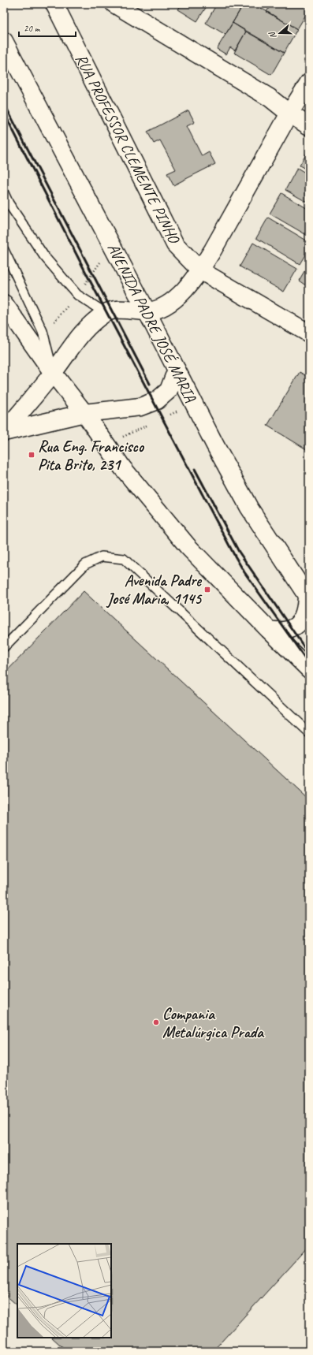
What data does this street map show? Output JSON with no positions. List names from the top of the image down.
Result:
{
  "streets": {
    "street": ["RUA PROFESSOR CLEMENTE PINHO", "AVENIDA PADRE JOSÉ MARIA"]
  },
  "places": {
    "transit": ["Rua Eng. Francisco Pita Brito, 231", "Avenida Padre José Maria, 1145"],
    "other": ["Compania Metalúrgica Prada"]
  },
  "scale_bar": "20 m",
  "north": "left"
}
